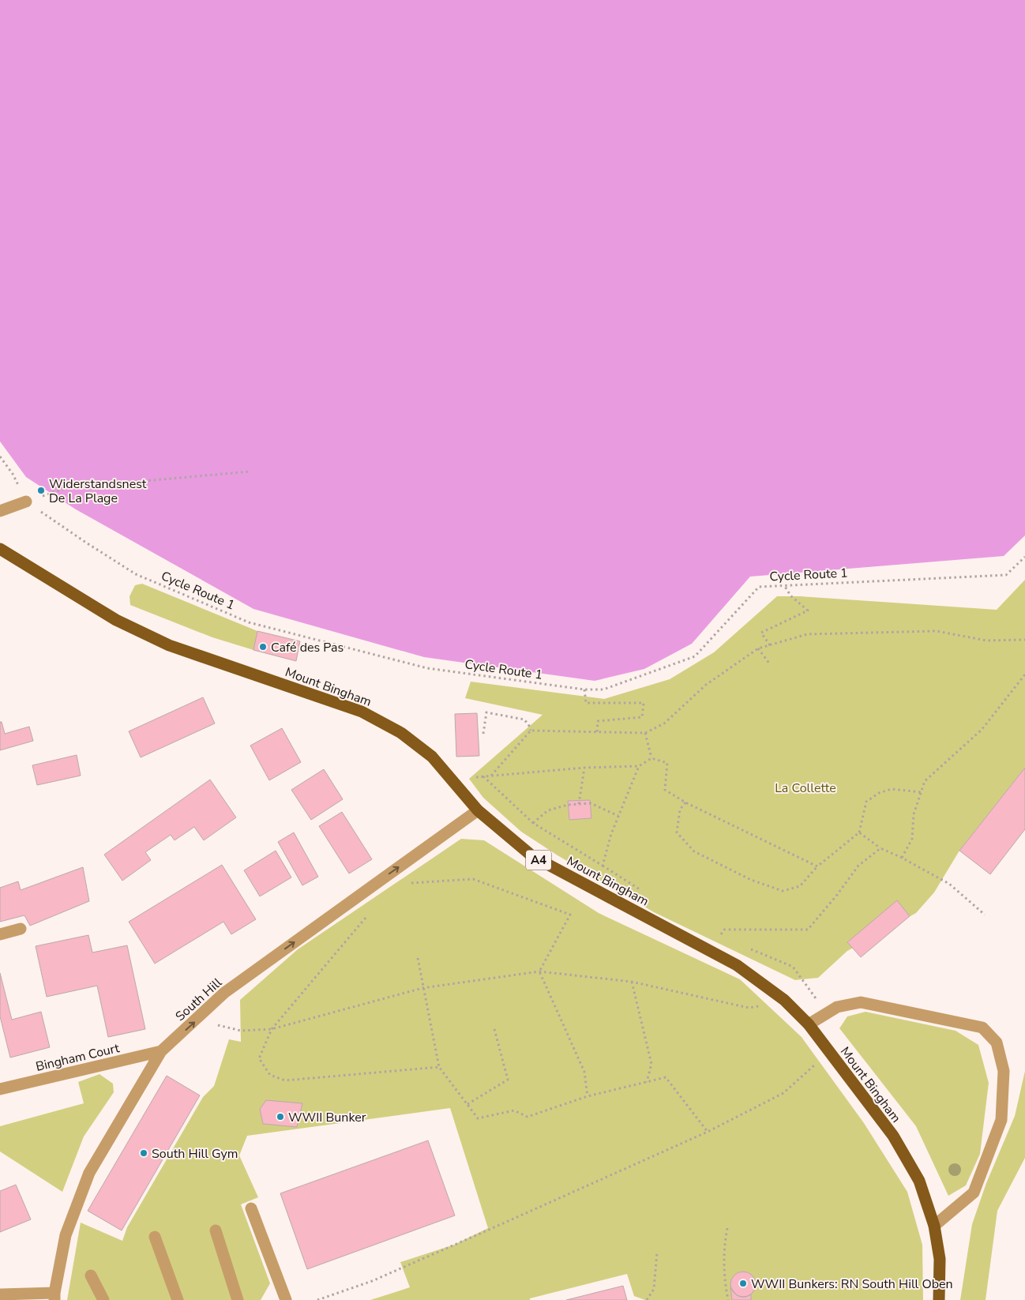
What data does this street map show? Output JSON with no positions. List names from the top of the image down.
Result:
{
  "streets": {
    "main road": ["Mount Bingham", "A4"],
    "street": ["South Hill", "Bingham Court"],
    "path": ["Cycle Route 1"]
  },
  "crossings": [
    ["Mount Bingham", "South Hill"],
    ["South Hill", "Bingham Court"]
  ],
  "one_way": ["South Hill"],
  "parks": ["La Collette"],
  "places": [
    "Widerstandsnest De La Plage",
    "Café des Pas",
    "WWII Bunker",
    "South Hill Gym",
    "WWII Bunkers: RN South Hill Oben"
  ]
}
